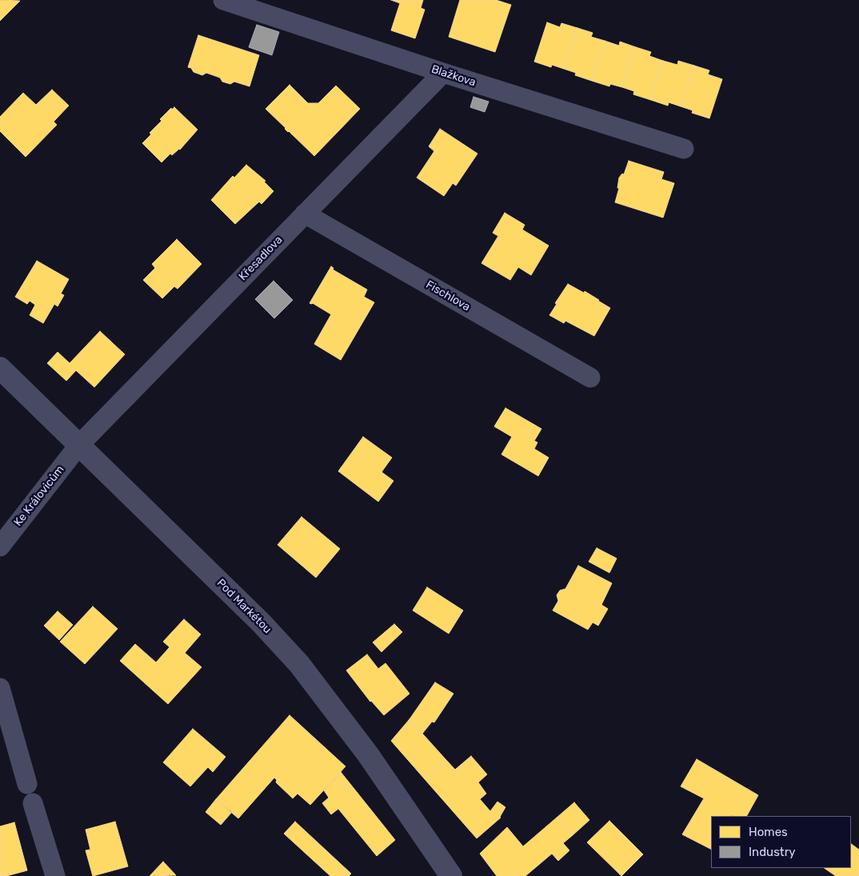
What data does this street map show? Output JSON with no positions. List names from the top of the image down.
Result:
{
  "streets": {
    "street": [
      "Blažkova",
      "Křesadlova",
      "Fischlova",
      "Ke Královicům",
      "Pod Markétou"
    ]
  },
  "crossings": [
    ["Blažkova", "Křesadlova"],
    ["Křesadlova", "Fischlova"],
    ["Křesadlova", "Ke Královicům"],
    ["Křesadlova", "Pod Markétou"],
    ["Ke Královicům", "Pod Markétou"]
  ],
  "legend": ["Homes", "Industry"]
}
